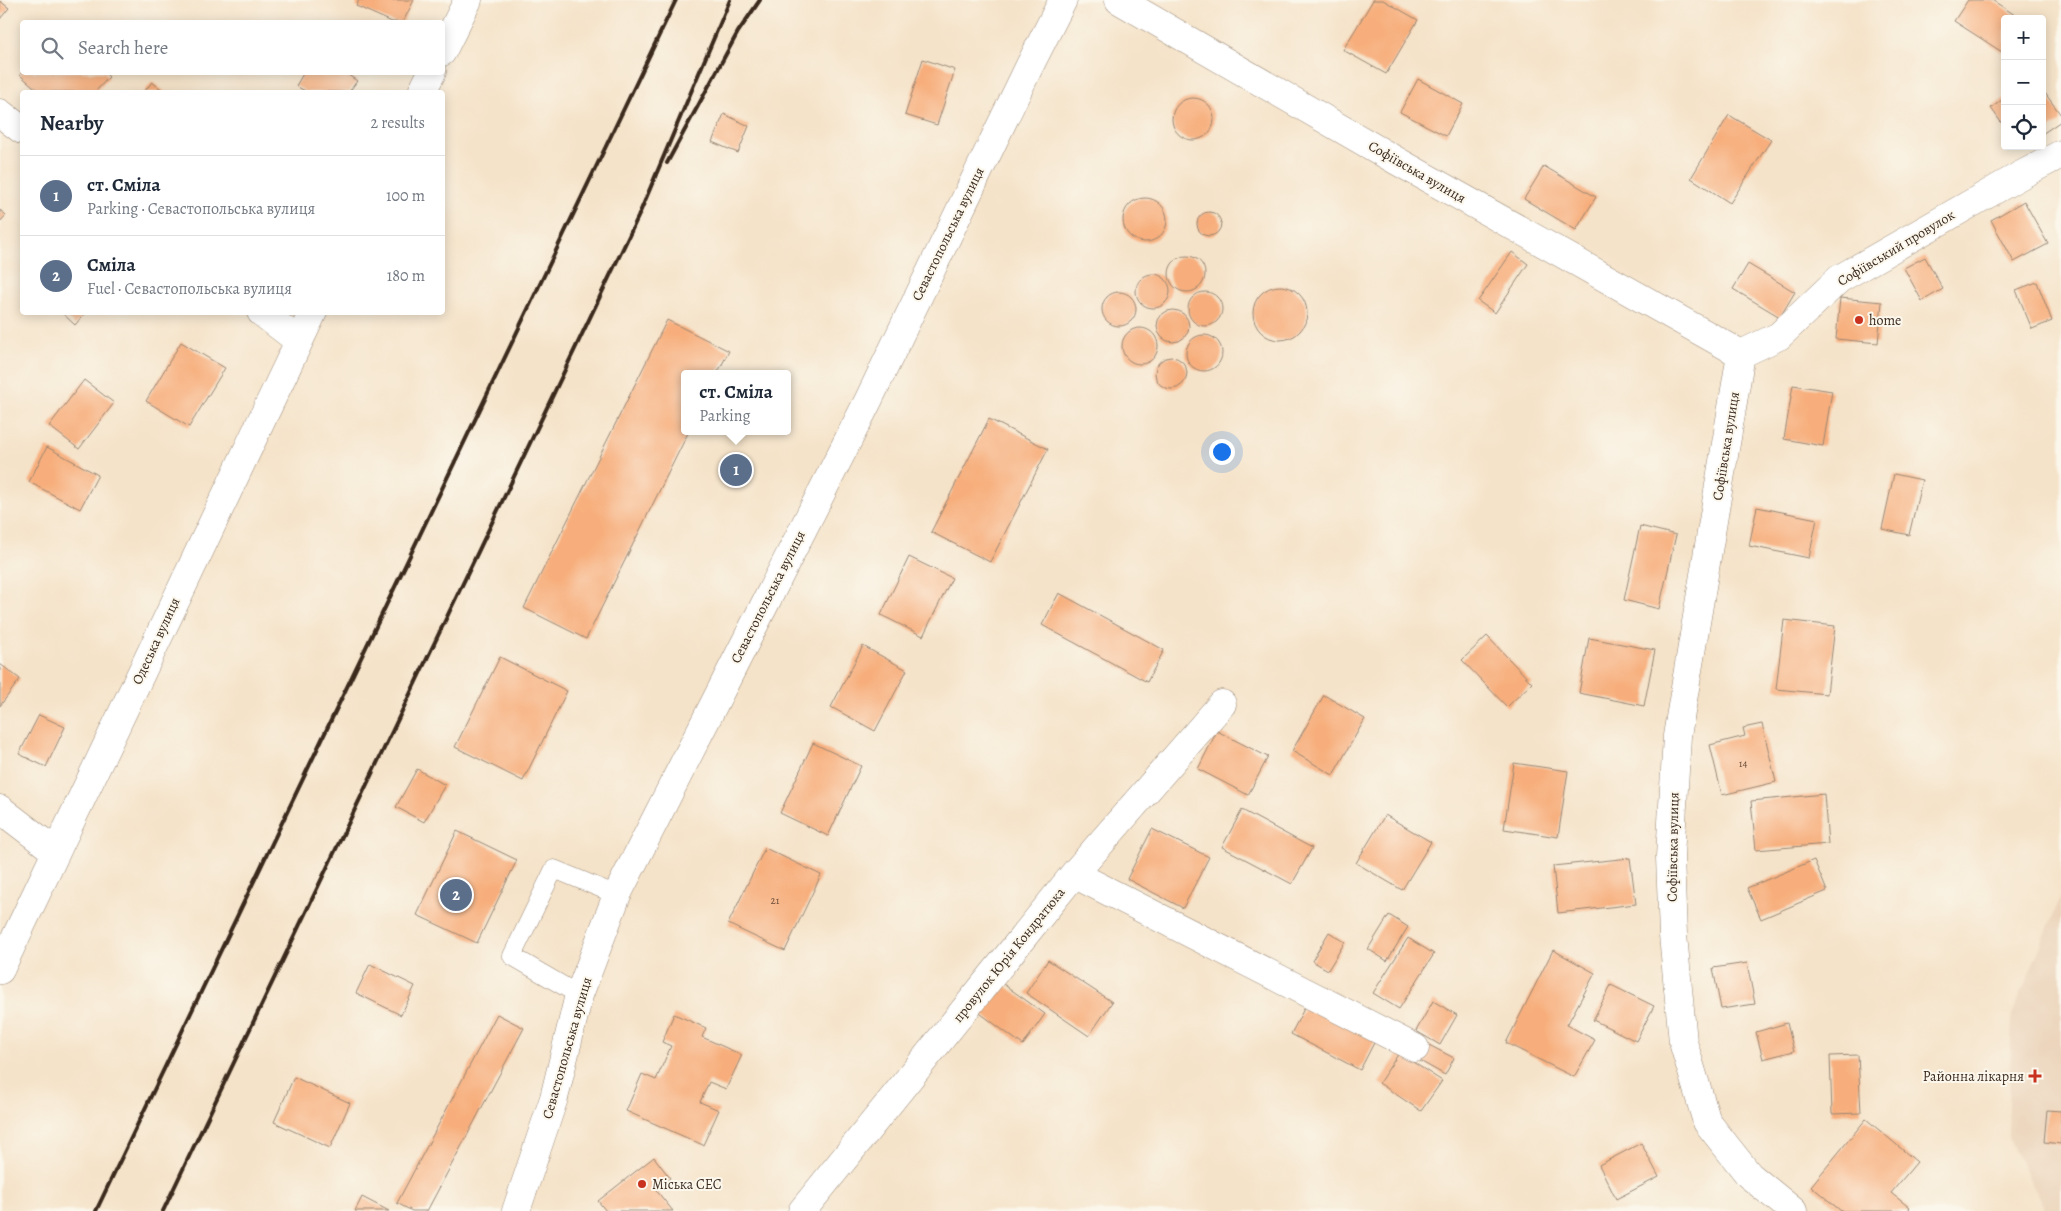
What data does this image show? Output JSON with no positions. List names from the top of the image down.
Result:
{
  "streets": {
    "street": [
      "Софіївська вулиця",
      "Севастопольська вулиця",
      "Софіївський провулок",
      "Одеська вулиця",
      "провулок Юрія Кондратюка"
    ]
  },
  "crossings": [
    ["Софіївська вулиця", "Софіївський провулок"]
  ],
  "places": {
    "other": ["home", "Міська СЕС"],
    "health": ["Районна лікарня"]
  },
  "house_numbers": ["14", "21"],
  "page": {
    "map_buttons": ["+", "−"],
    "search": "Search here",
    "heading": ["Nearby", "2 results"],
    "list": [
      {
        "mark": "1",
        "name": "ст. Сміла",
        "note": "Parking · Севастопольська вулиця",
        "value": "100 m"
      },
      {
        "mark": "2",
        "name": "Сміла",
        "note": "Fuel · Севастопольська вулиця",
        "value": "180 m"
      }
    ],
    "popup": ["ст. Сміла", "Parking"],
    "pins": ["1", "2"]
  }
}
